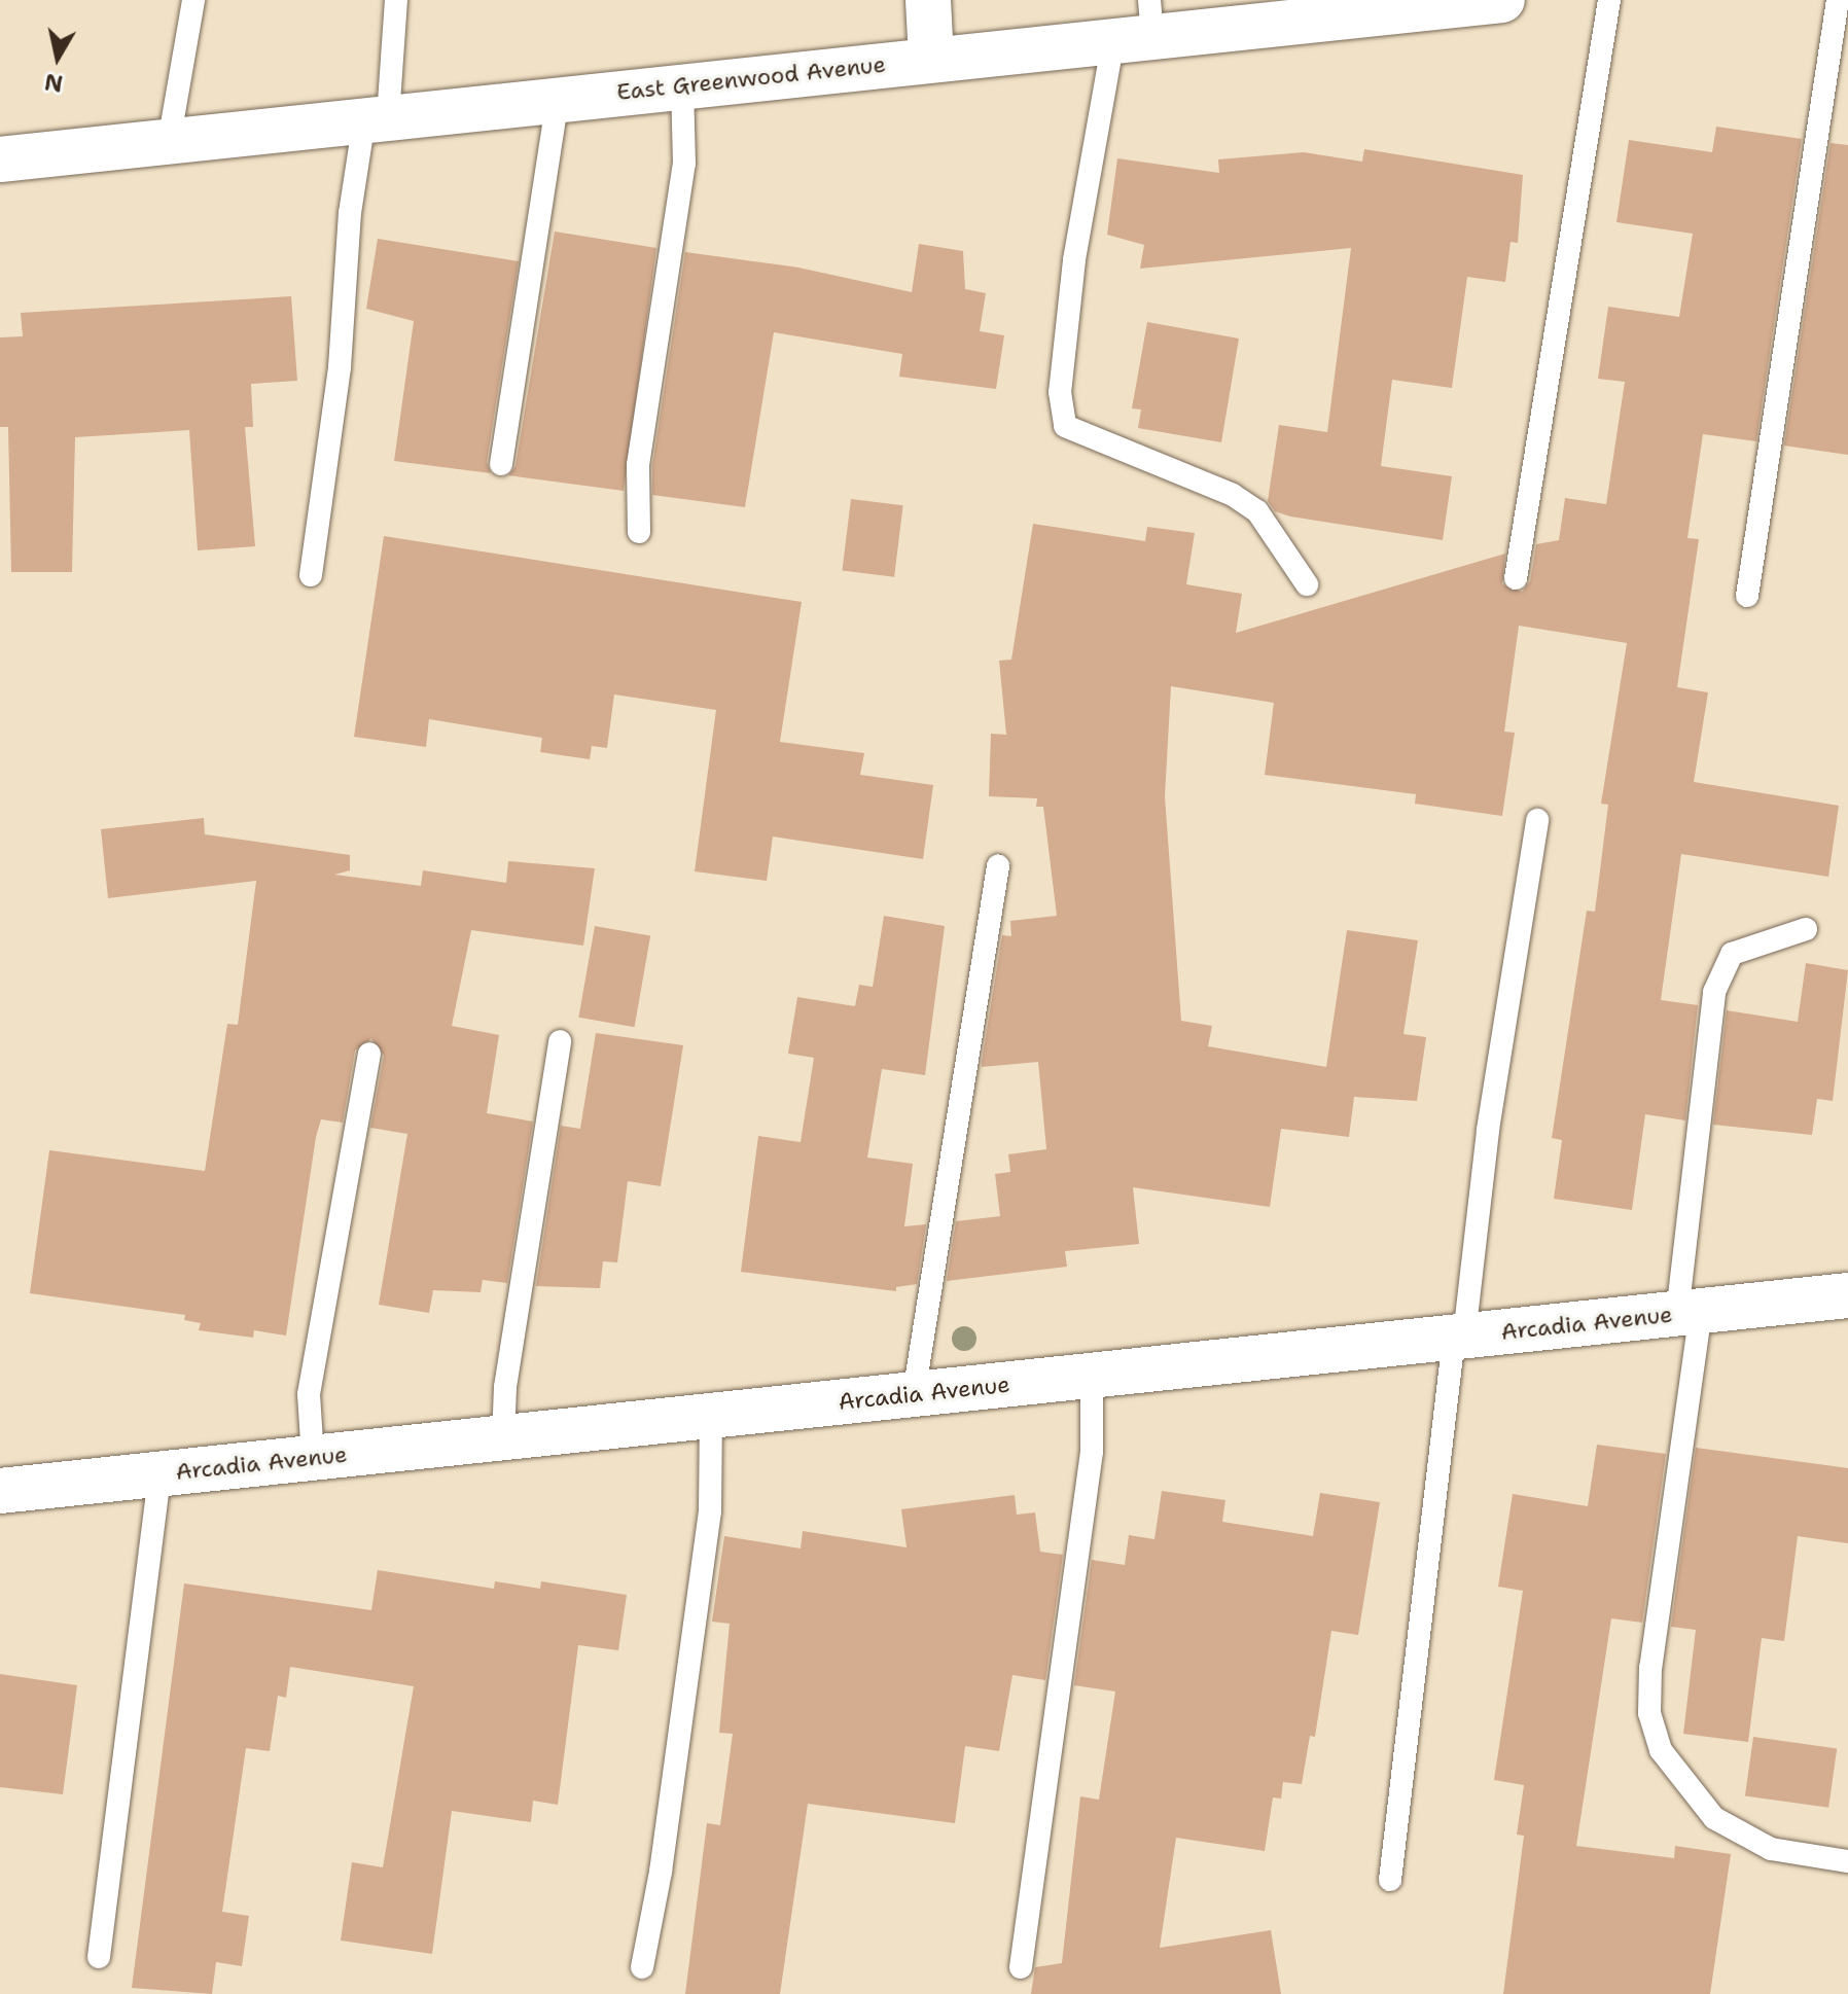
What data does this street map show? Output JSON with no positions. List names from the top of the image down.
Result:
{
  "streets": {
    "street": ["East Greenwood Avenue", "Arcadia Avenue"]
  },
  "north": "bottom"
}
